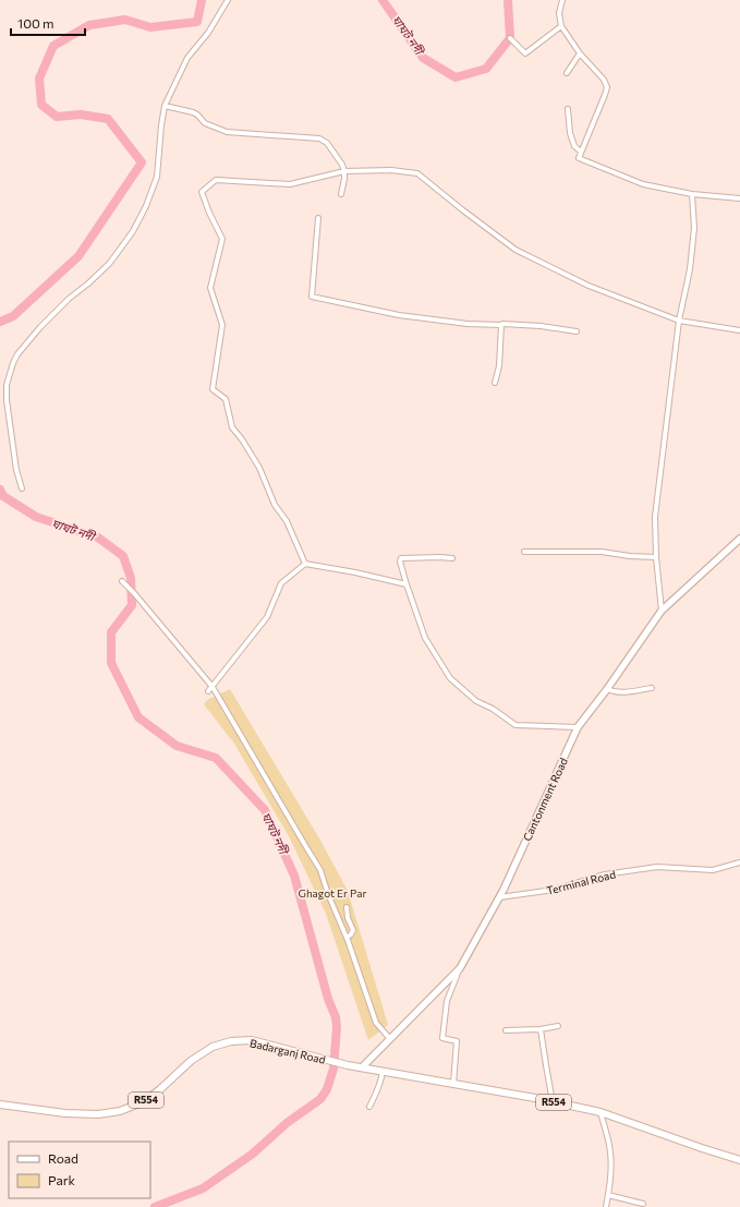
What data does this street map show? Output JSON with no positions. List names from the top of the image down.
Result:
{
  "streets": {
    "main road": ["Badarganj Road", "R554"],
    "street": ["Cantonment Road", "Terminal Road"]
  },
  "crossings": [
    ["Cantonment Road", "Terminal Road"],
    ["Cantonment Road", "Badarganj Road"],
    ["Cantonment Road", "R554"],
    ["Badarganj Road", "R554"]
  ],
  "water": ["ঘাঘট নদী"],
  "parks": ["Ghagot Er Par"],
  "legend": ["Road", "Park"],
  "scale_bar": "100 m"
}
